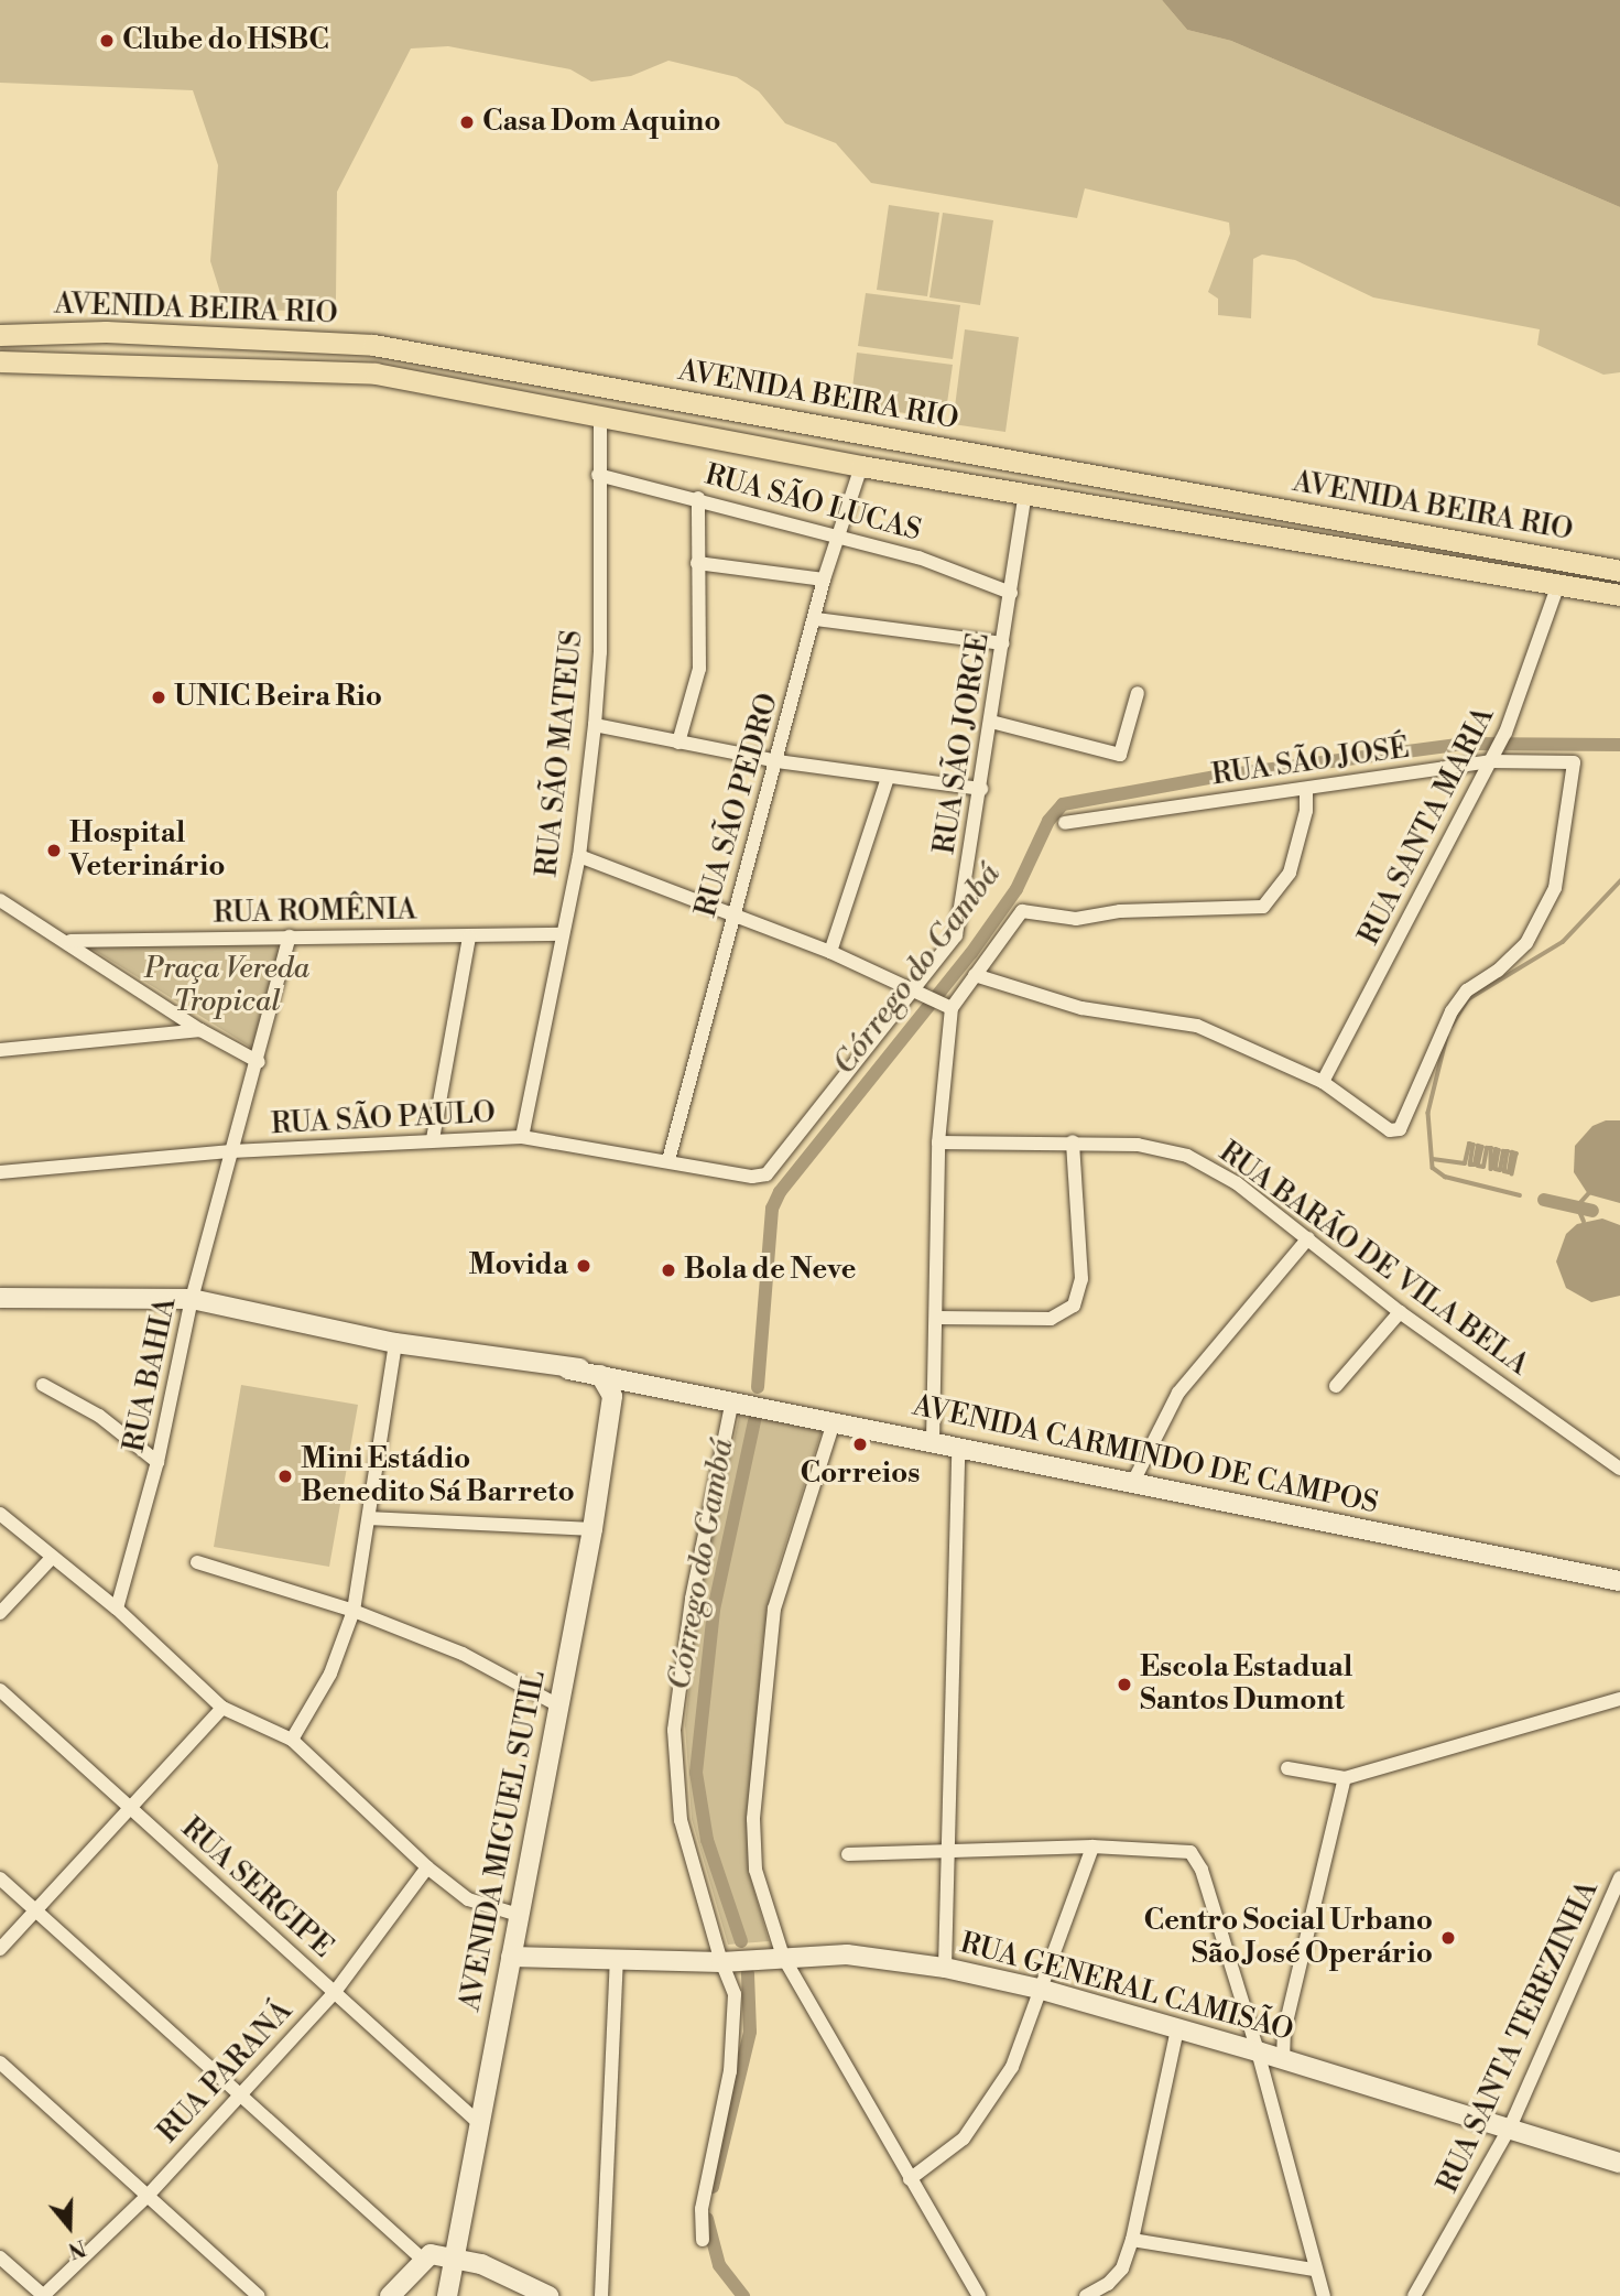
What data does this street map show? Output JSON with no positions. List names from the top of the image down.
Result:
{
  "streets": {
    "main road": [
      "AVENIDA BEIRA RIO",
      "AVENIDA CARMINDO DE CAMPOS",
      "AVENIDA MIGUEL SUTIL",
      "RUA GENERAL CAMISÃO"
    ],
    "street": [
      "RUA SÃO LUCAS",
      "RUA SÃO JORGE",
      "RUA SÃO MATEUS",
      "RUA SÃO JOSÉ",
      "RUA SÃO PEDRO",
      "RUA SANTA MARIA",
      "RUA ROMÊNIA",
      "RUA SÃO PAULO",
      "RUA BARÃO DE VILA BELA",
      "RUA BAHIA",
      "RUA SERGIPE",
      "RUA SANTA TEREZINHA",
      "RUA PARANÁ"
    ]
  },
  "crossings": [
    ["AVENIDA BEIRA RIO", "RUA SÃO JORGE"],
    ["AVENIDA BEIRA RIO", "RUA SÃO MATEUS"],
    ["AVENIDA BEIRA RIO", "RUA SÃO PEDRO"],
    ["AVENIDA BEIRA RIO", "RUA SANTA MARIA"],
    ["RUA SÃO LUCAS", "RUA SÃO JORGE"],
    ["RUA SÃO LUCAS", "RUA SÃO MATEUS"],
    ["RUA SÃO LUCAS", "RUA SÃO PEDRO"],
    ["RUA SÃO JORGE", "RUA SÃO PAULO"],
    ["RUA SÃO MATEUS", "RUA ROMÊNIA"],
    ["RUA SÃO MATEUS", "RUA SÃO PAULO"],
    ["RUA SÃO JOSÉ", "RUA SANTA MARIA"],
    ["RUA SÃO PEDRO", "RUA SÃO PAULO"],
    ["RUA ROMÊNIA", "RUA BAHIA"],
    ["RUA SÃO PAULO", "RUA BAHIA"],
    ["RUA BAHIA", "AVENIDA CARMINDO DE CAMPOS"],
    ["AVENIDA CARMINDO DE CAMPOS", "AVENIDA MIGUEL SUTIL"],
    ["AVENIDA MIGUEL SUTIL", "RUA SERGIPE"],
    ["AVENIDA MIGUEL SUTIL", "RUA GENERAL CAMISÃO"],
    ["RUA SERGIPE", "RUA PARANÁ"],
    ["RUA GENERAL CAMISÃO", "RUA SANTA TEREZINHA"]
  ],
  "water": ["Córrego do Gambá"],
  "parks": ["Praça Vereda Tropical"],
  "places": [
    "Clube do HSBC",
    "Casa Dom Aquino",
    "UNIC Beira Rio",
    "Hospital Veterinário",
    "Movida",
    "Bola de Neve",
    "Correios",
    "Mini Estádio Benedito Sá Barreto",
    "Escola Estadual Santos Dumont",
    "Centro Social Urbano São José Operário"
  ],
  "north": "bottom"
}
